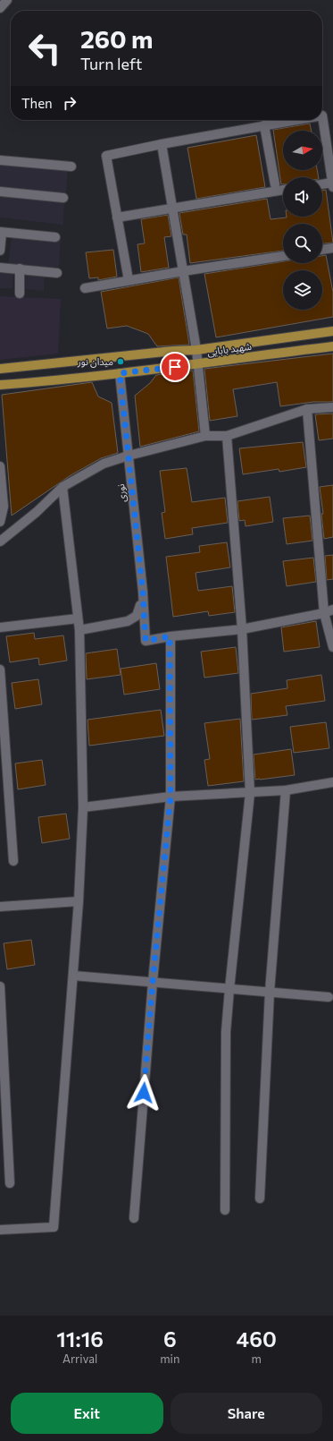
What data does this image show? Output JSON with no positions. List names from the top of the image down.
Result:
{
  "streets": {
    "main road": ["شهید بابایی"],
    "street": ["نوری"]
  },
  "crossings": [
    ["شهید بابایی", "نوری"]
  ],
  "places": ["میدان نور"],
  "north": "right",
  "page": {
    "turn": ["260 m", "Turn left"],
    "then": "Then",
    "eta": [
      "11:16",
      "Arrival",
      "6",
      "min",
      "460",
      "m"
    ],
    "buttons": ["Exit", "Share"]
  }
}
